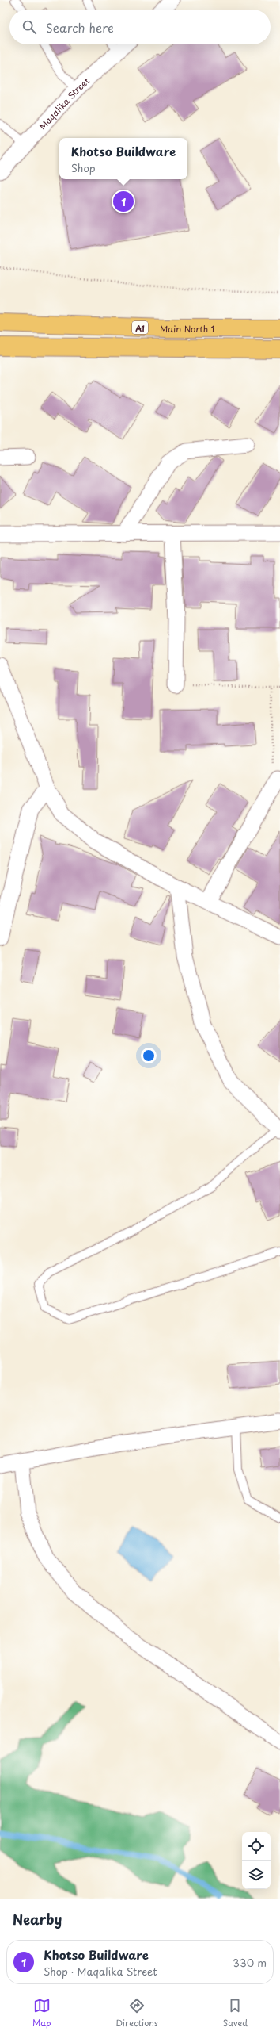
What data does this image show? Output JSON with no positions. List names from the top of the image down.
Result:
{
  "streets": {
    "main road": ["A1", "Main North 1"],
    "street": ["Maqalika Street"]
  },
  "page": {
    "search": "Search here",
    "popup": ["Khotso Buildware", "Shop"],
    "pins": "1",
    "heading": "Nearby",
    "list": [
      {
        "mark": "1",
        "name": "Khotso Buildware",
        "note": "Shop · Maqalika Street",
        "value": "330 m"
      }
    ],
    "nav": ["Map", "Directions", "Saved"]
  }
}
